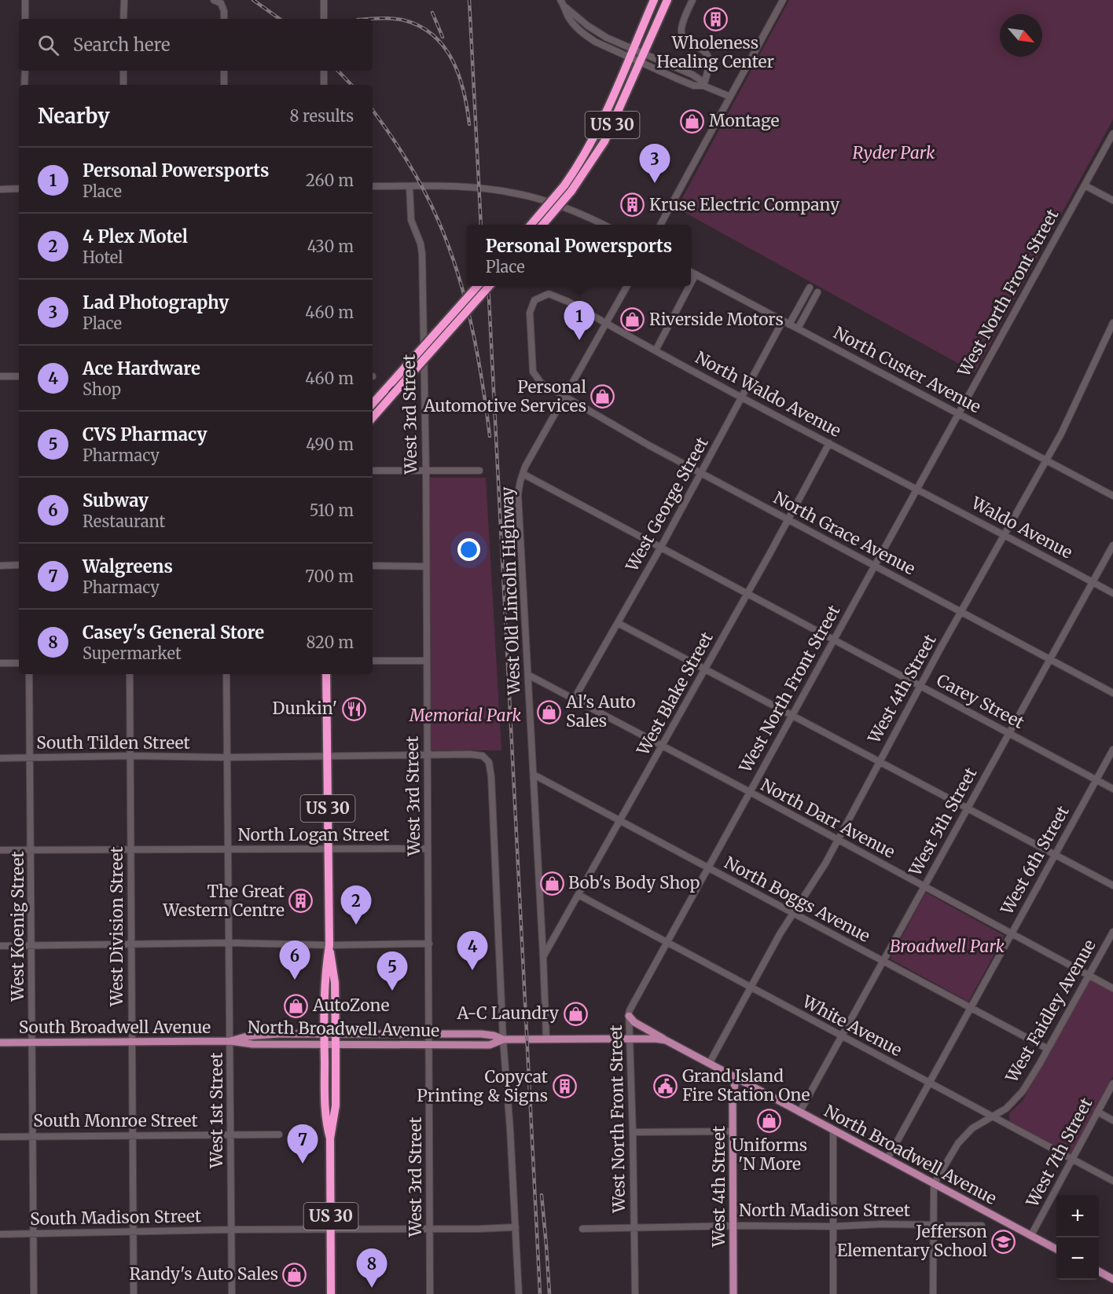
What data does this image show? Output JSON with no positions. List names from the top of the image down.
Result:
{
  "streets": {
    "highway": ["US 30"],
    "main road": ["West 4th Street", "South Broadwell Avenue", "North Broadwell Avenue"],
    "street": [
      "West North Front Street",
      "North Custer Avenue",
      "North Waldo Avenue",
      "West 3rd Street",
      "West George Street",
      "Waldo Avenue",
      "North Grace Avenue",
      "West Old Lincoln Highway",
      "West Blake Street",
      "Carey Street",
      "South Tilden Street",
      "North Darr Avenue",
      "West 5th Street",
      "North Logan Street",
      "West 6th Street",
      "North Boggs Avenue",
      "West Koenig Street",
      "West Division Street",
      "West Faidley Avenue",
      "White Avenue",
      "West 1st Street",
      "South Monroe Street",
      "West 7th Street",
      "North Madison Street",
      "South Madison Street"
    ]
  },
  "crossings": [
    ["US 30", "South Tilden Street"],
    ["US 30", "North Logan Street"],
    ["US 30", "North Broadwell Avenue"],
    ["West North Front Street", "North Custer Avenue"],
    ["West North Front Street", "North Waldo Avenue"],
    ["West North Front Street", "Waldo Avenue"],
    ["West North Front Street", "North Grace Avenue"],
    ["West North Front Street", "Carey Street"],
    ["West North Front Street", "North Darr Avenue"],
    ["West North Front Street", "North Boggs Avenue"],
    ["West North Front Street", "White Avenue"],
    ["West North Front Street", "North Broadwell Avenue"],
    ["West North Front Street", "North Madison Street"],
    ["North Custer Avenue", "West George Street"],
    ["North Custer Avenue", "West 4th Street"],
    ["North Waldo Avenue", "West George Street"],
    ["North Waldo Avenue", "Waldo Avenue"],
    ["North Waldo Avenue", "North Grace Avenue"],
    ["North Waldo Avenue", "West Old Lincoln Highway"],
    ["North Waldo Avenue", "West Blake Street"],
    ["West 3rd Street", "South Tilden Street"],
    ["West 3rd Street", "North Logan Street"],
    ["West 3rd Street", "North Broadwell Avenue"],
    ["West George Street", "North Grace Avenue"],
    ["West George Street", "Carey Street"],
    ["West George Street", "North Darr Avenue"],
    ["Waldo Avenue", "West 4th Street"],
    ["Waldo Avenue", "West 5th Street"],
    ["North Grace Avenue", "West Old Lincoln Highway"],
    ["North Grace Avenue", "West 4th Street"],
    ["North Grace Avenue", "West Blake Street"],
    ["North Grace Avenue", "West 5th Street"],
    ["West Old Lincoln Highway", "West Blake Street"],
    ["West Old Lincoln Highway", "Carey Street"],
    ["West Old Lincoln Highway", "North Darr Avenue"],
    ["West Old Lincoln Highway", "North Boggs Avenue"],
    ["West Old Lincoln Highway", "North Broadwell Avenue"],
    ["West 4th Street", "Carey Street"],
    ["West 4th Street", "North Darr Avenue"],
    ["West 4th Street", "North Boggs Avenue"],
    ["West 4th Street", "White Avenue"],
    ["West 4th Street", "North Broadwell Avenue"],
    ["West 4th Street", "North Madison Street"],
    ["West Blake Street", "Carey Street"],
    ["West Blake Street", "North Darr Avenue"],
    ["West Blake Street", "North Boggs Avenue"],
    ["West Blake Street", "White Avenue"],
    ["Carey Street", "West 5th Street"],
    ["Carey Street", "West 6th Street"],
    ["South Tilden Street", "West Koenig Street"],
    ["South Tilden Street", "West Division Street"],
    ["South Tilden Street", "North Broadwell Avenue"],
    ["South Tilden Street", "West 1st Street"],
    ["North Darr Avenue", "West 5th Street"],
    ["North Darr Avenue", "West 6th Street"],
    ["North Darr Avenue", "West Faidley Avenue"],
    ["West 5th Street", "North Boggs Avenue"],
    ["West 5th Street", "White Avenue"],
    ["West 5th Street", "North Broadwell Avenue"],
    ["North Logan Street", "West Koenig Street"],
    ["North Logan Street", "West Division Street"],
    ["North Logan Street", "West 1st Street"],
    ["West 6th Street", "North Boggs Avenue"],
    ["West 6th Street", "White Avenue"],
    ["West 6th Street", "North Broadwell Avenue"],
    ["North Boggs Avenue", "West Faidley Avenue"],
    ["West Koenig Street", "South Broadwell Avenue"],
    ["West Koenig Street", "South Monroe Street"],
    ["West Koenig Street", "South Madison Street"],
    ["West Division Street", "South Broadwell Avenue"],
    ["West Division Street", "South Monroe Street"],
    ["West Division Street", "South Madison Street"],
    ["West Faidley Avenue", "White Avenue"],
    ["West Faidley Avenue", "North Broadwell Avenue"],
    ["White Avenue", "West 7th Street"],
    ["South Broadwell Avenue", "North Broadwell Avenue"],
    ["South Broadwell Avenue", "West 1st Street"],
    ["North Broadwell Avenue", "West 1st Street"],
    ["North Broadwell Avenue", "West 7th Street"],
    ["West 1st Street", "South Monroe Street"],
    ["West 1st Street", "South Madison Street"]
  ],
  "parks": ["Ryder Park", "Memorial Park", "Broadwell Park"],
  "places": {
    "building": [
      "Wholeness Healing Center",
      "Kruse Electric Company",
      "The Great Western Centre",
      "Copycat Printing & Signs"
    ],
    "shop": [
      "Montage",
      "Riverside Motors",
      "Personal Automotive Services",
      "Al's Auto Sales",
      "Bob's Body Shop",
      "AutoZone",
      "A-C Laundry",
      "Uniforms 'N More",
      "Randy's Auto Sales"
    ],
    "restaurant": ["Dunkin'"],
    "public building": ["Grand Island Fire Station One"],
    "school or university": ["Jefferson Elementary School"]
  },
  "north": "bottom right",
  "page": {
    "search": "Search here",
    "heading": ["Nearby", "8 results"],
    "pins": [
      "3",
      "1",
      "2",
      "4",
      "6",
      "5",
      "7",
      "8"
    ],
    "list": [
      {
        "mark": "1",
        "name": "Personal Powersports",
        "note": "Place",
        "value": "260 m"
      },
      {
        "mark": "2",
        "name": "4 Plex Motel",
        "note": "Hotel",
        "value": "430 m"
      },
      {
        "mark": "3",
        "name": "Lad Photography",
        "note": "Place",
        "value": "460 m"
      },
      {
        "mark": "4",
        "name": "Ace Hardware",
        "note": "Shop",
        "value": "460 m"
      },
      {
        "mark": "5",
        "name": "CVS Pharmacy",
        "note": "Pharmacy",
        "value": "490 m"
      },
      {
        "mark": "6",
        "name": "Subway",
        "note": "Restaurant",
        "value": "510 m"
      },
      {
        "mark": "7",
        "name": "Walgreens",
        "note": "Pharmacy",
        "value": "700 m"
      },
      {
        "mark": "8",
        "name": "Casey's General Store",
        "note": "Supermarket",
        "value": "820 m"
      }
    ],
    "popup": ["Personal Powersports", "Place"],
    "map_buttons": ["+", "−"]
  }
}
